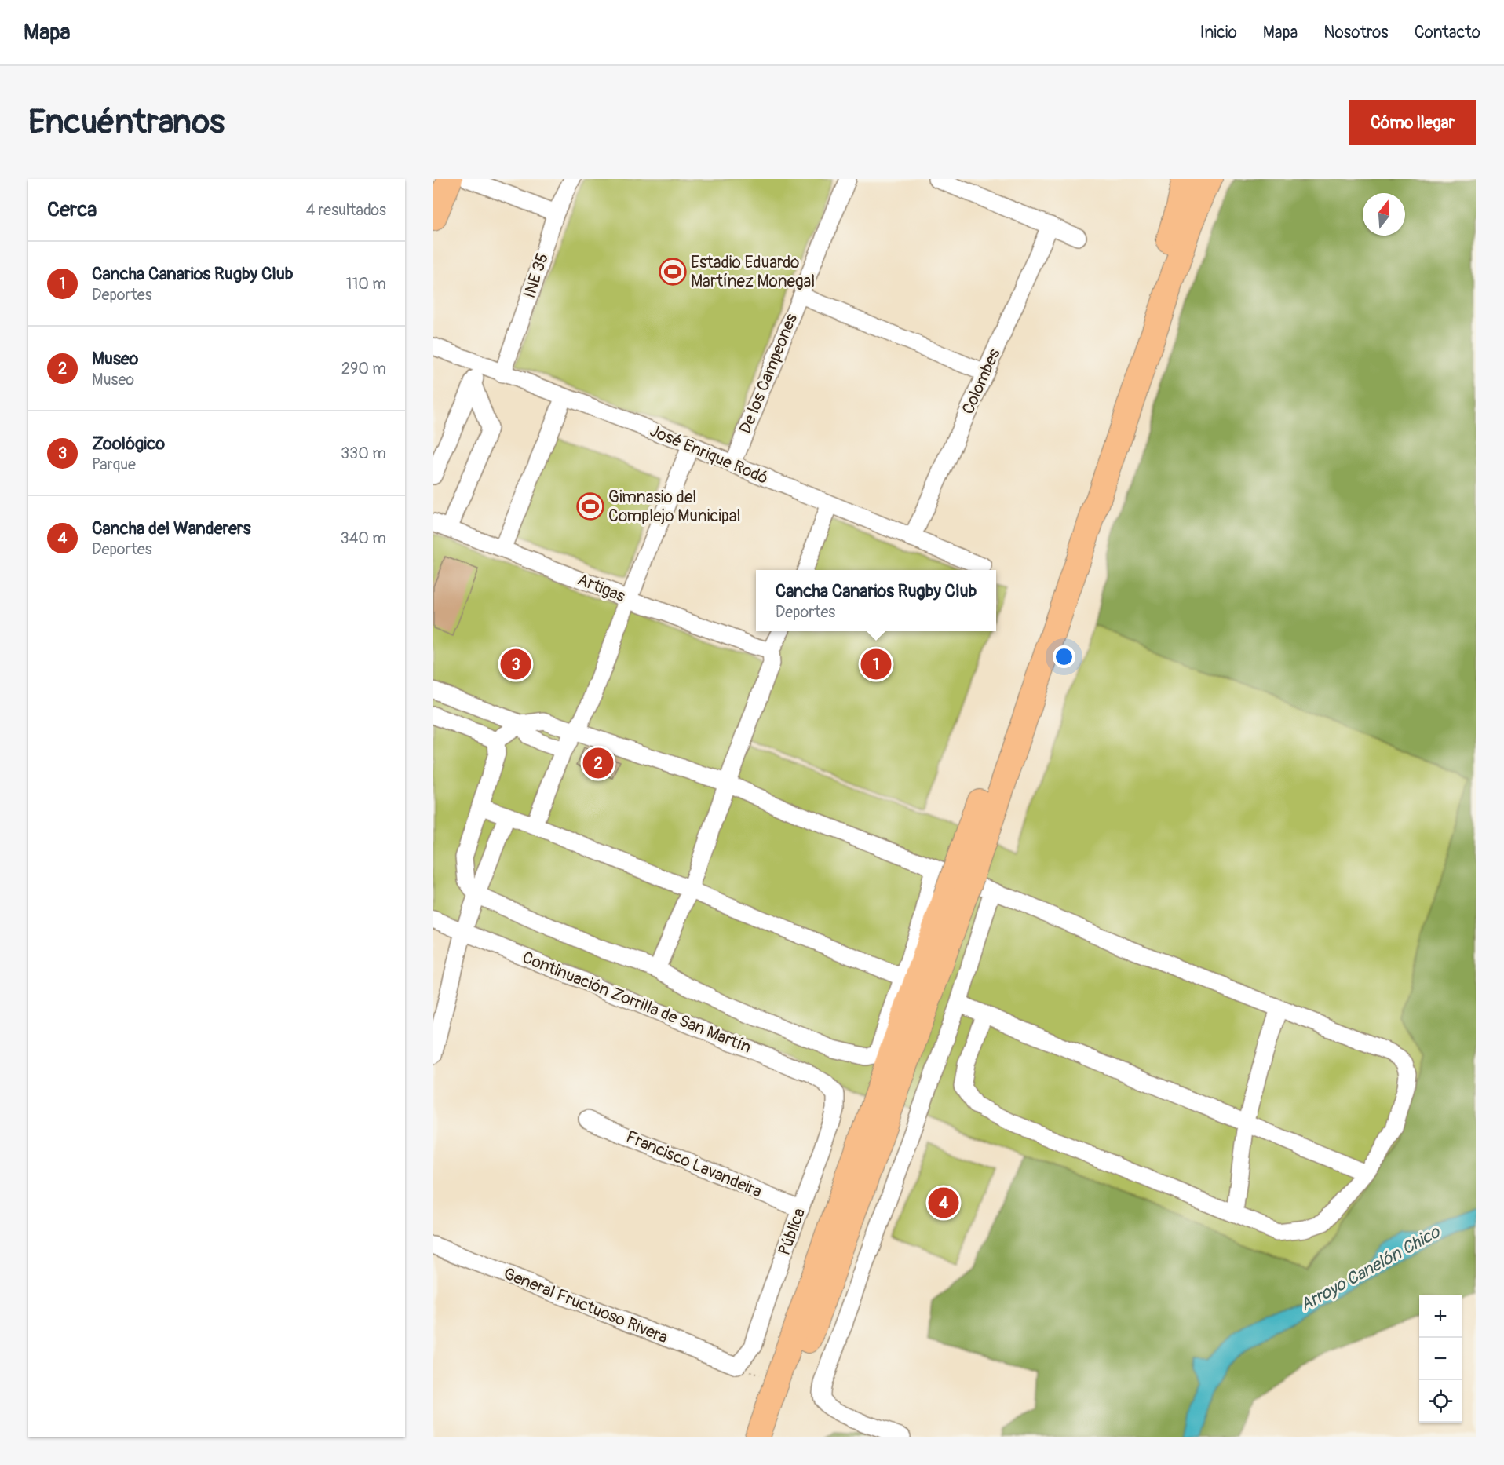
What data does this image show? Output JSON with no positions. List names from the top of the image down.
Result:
{
  "streets": {
    "street": [
      "INE 35",
      "De los Campeones",
      "Colombes",
      "José Enrique Rodó",
      "Artigas",
      "Continuación Zorrilla de San Martín",
      "Francisco Lavandeira",
      "Pública",
      "General Fructuoso Rivera"
    ]
  },
  "crossings": [
    ["INE 35", "José Enrique Rodó"],
    ["De los Campeones", "José Enrique Rodó"],
    ["Colombes", "José Enrique Rodó"],
    ["Continuación Zorrilla de San Martín", "Pública"],
    ["Francisco Lavandeira", "Pública"],
    ["Pública", "General Fructuoso Rivera"]
  ],
  "water": ["Arroyo Canelón Chico"],
  "places": {
    "sports": ["Estadio Eduardo Martínez Monegal", "Gimnasio del Complejo Municipal"]
  },
  "north": "top",
  "page": {
    "header": "Mapa",
    "nav": [
      "Inicio",
      "Mapa",
      "Nosotros",
      "Contacto"
    ],
    "buttons": "Cómo llegar",
    "title": "Encuéntranos",
    "heading": ["Cerca", "4 resultados"],
    "list": [
      {
        "mark": "1",
        "name": "Cancha Canarios Rugby Club",
        "note": "Deportes",
        "value": "110 m"
      },
      {
        "mark": "2",
        "name": "Museo",
        "note": "Museo",
        "value": "290 m"
      },
      {
        "mark": "3",
        "name": "Zoológico",
        "note": "Parque",
        "value": "330 m"
      },
      {
        "mark": "4",
        "name": "Cancha del Wanderers",
        "note": "Deportes",
        "value": "340 m"
      }
    ],
    "popup": ["Cancha Canarios Rugby Club", "Deportes"],
    "pins": [
      "1",
      "3",
      "2",
      "4"
    ],
    "map_buttons": ["+", "−"]
  }
}
